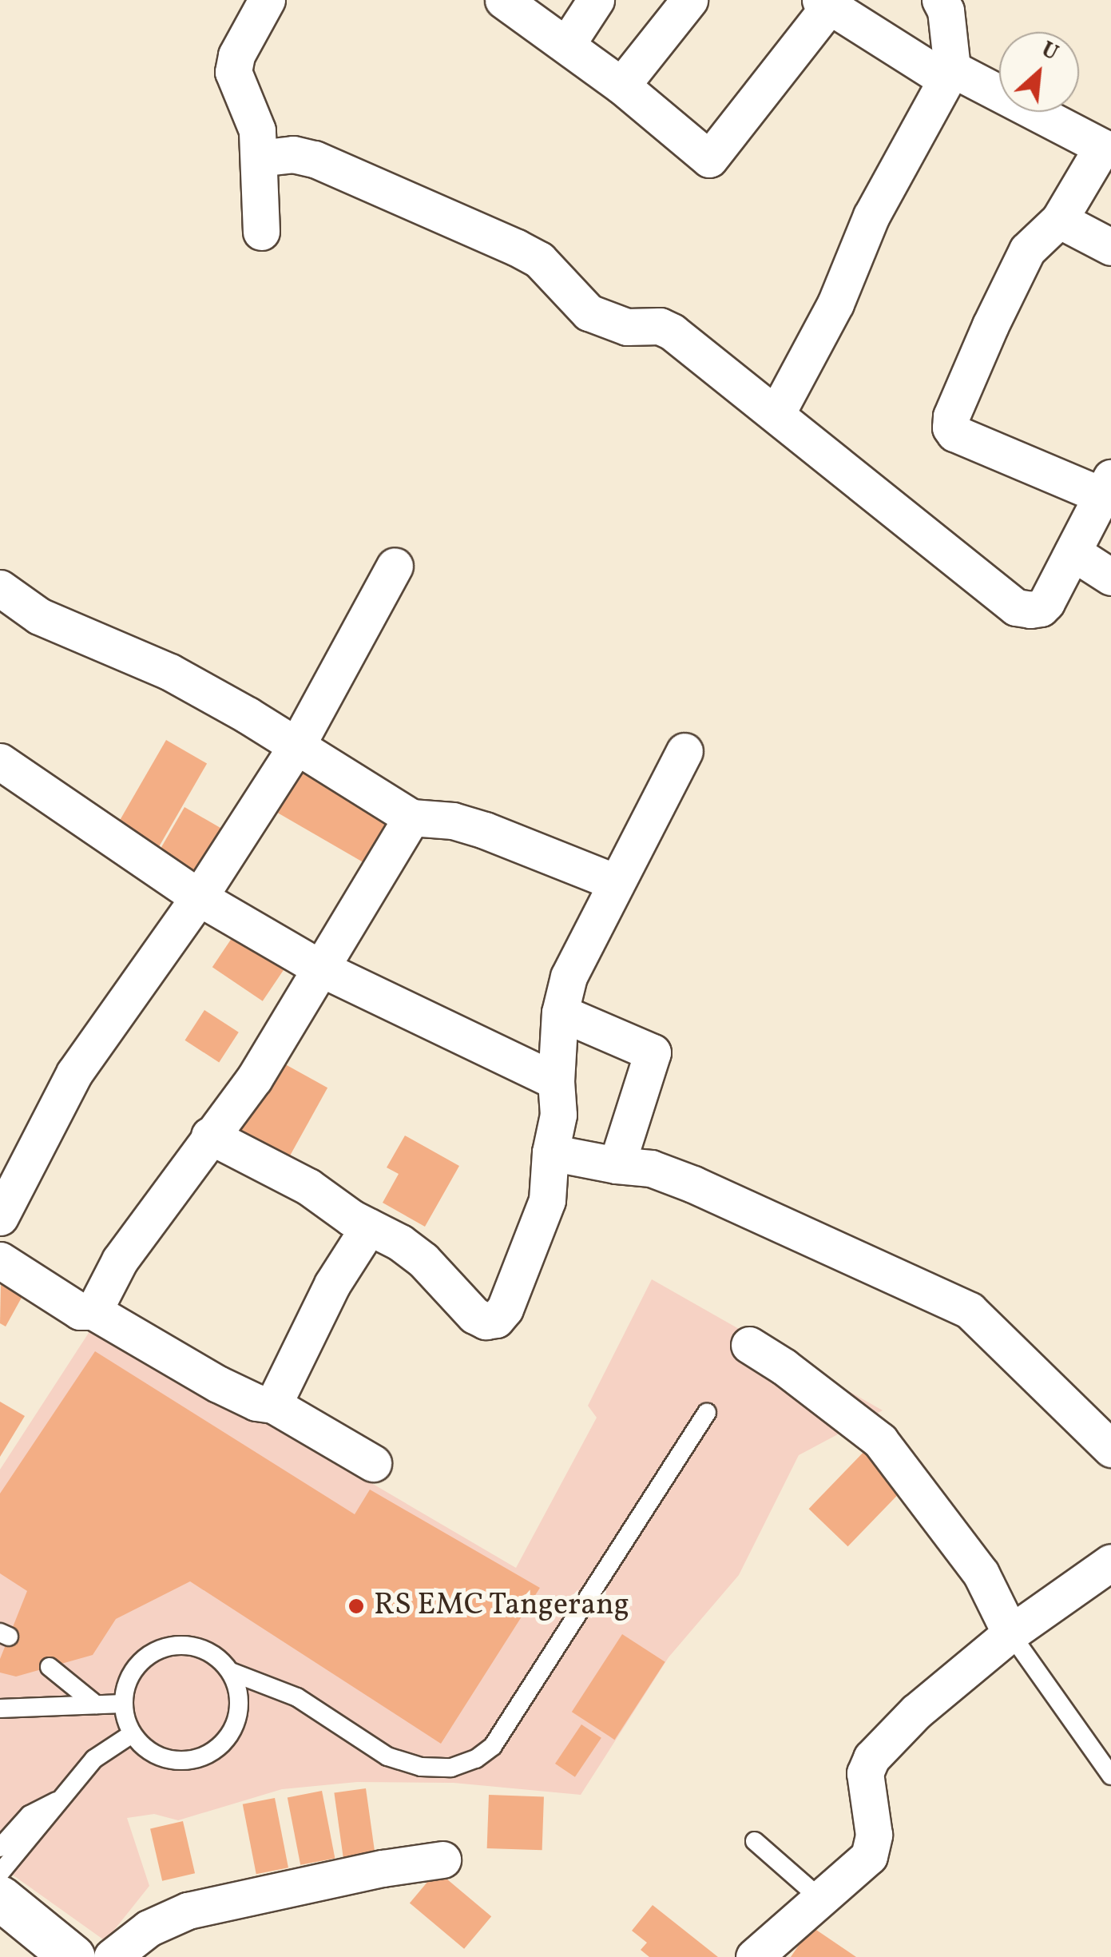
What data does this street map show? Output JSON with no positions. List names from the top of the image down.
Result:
{
  "places": ["RS EMC Tangerang"],
  "north": "top right"
}
